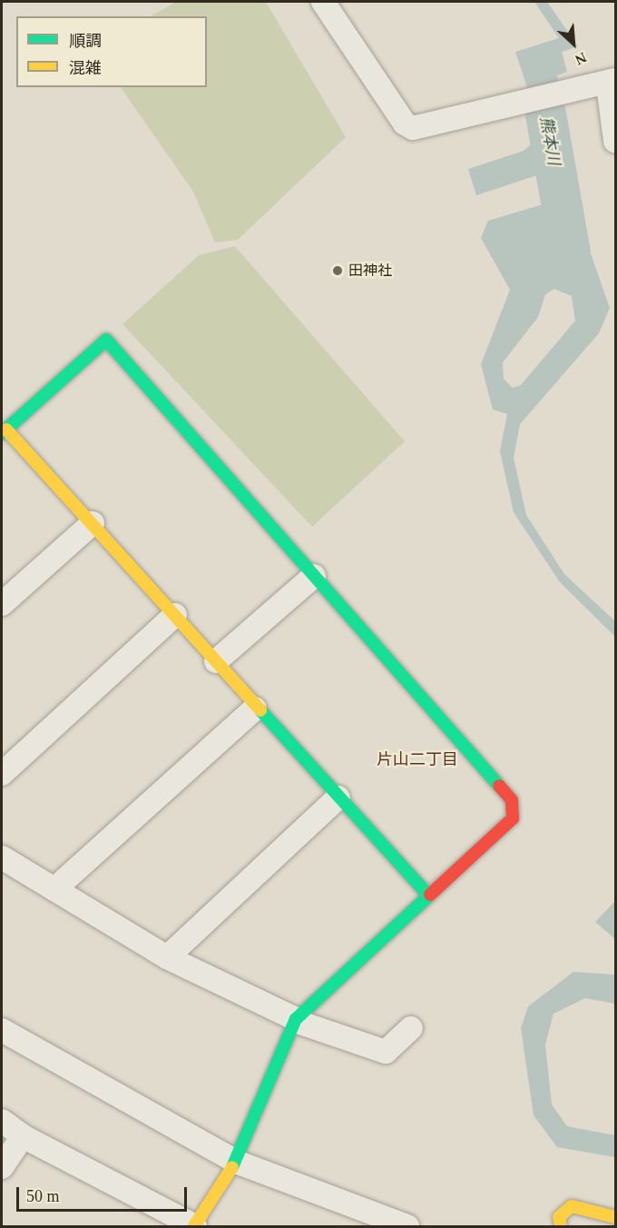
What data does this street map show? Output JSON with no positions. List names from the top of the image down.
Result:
{
  "districts": ["片山二丁目"],
  "water": ["熊本川"],
  "places": ["田神社"],
  "legend": ["順調", "混雑"],
  "scale_bar": "50 m",
  "north": "bottom right"
}
